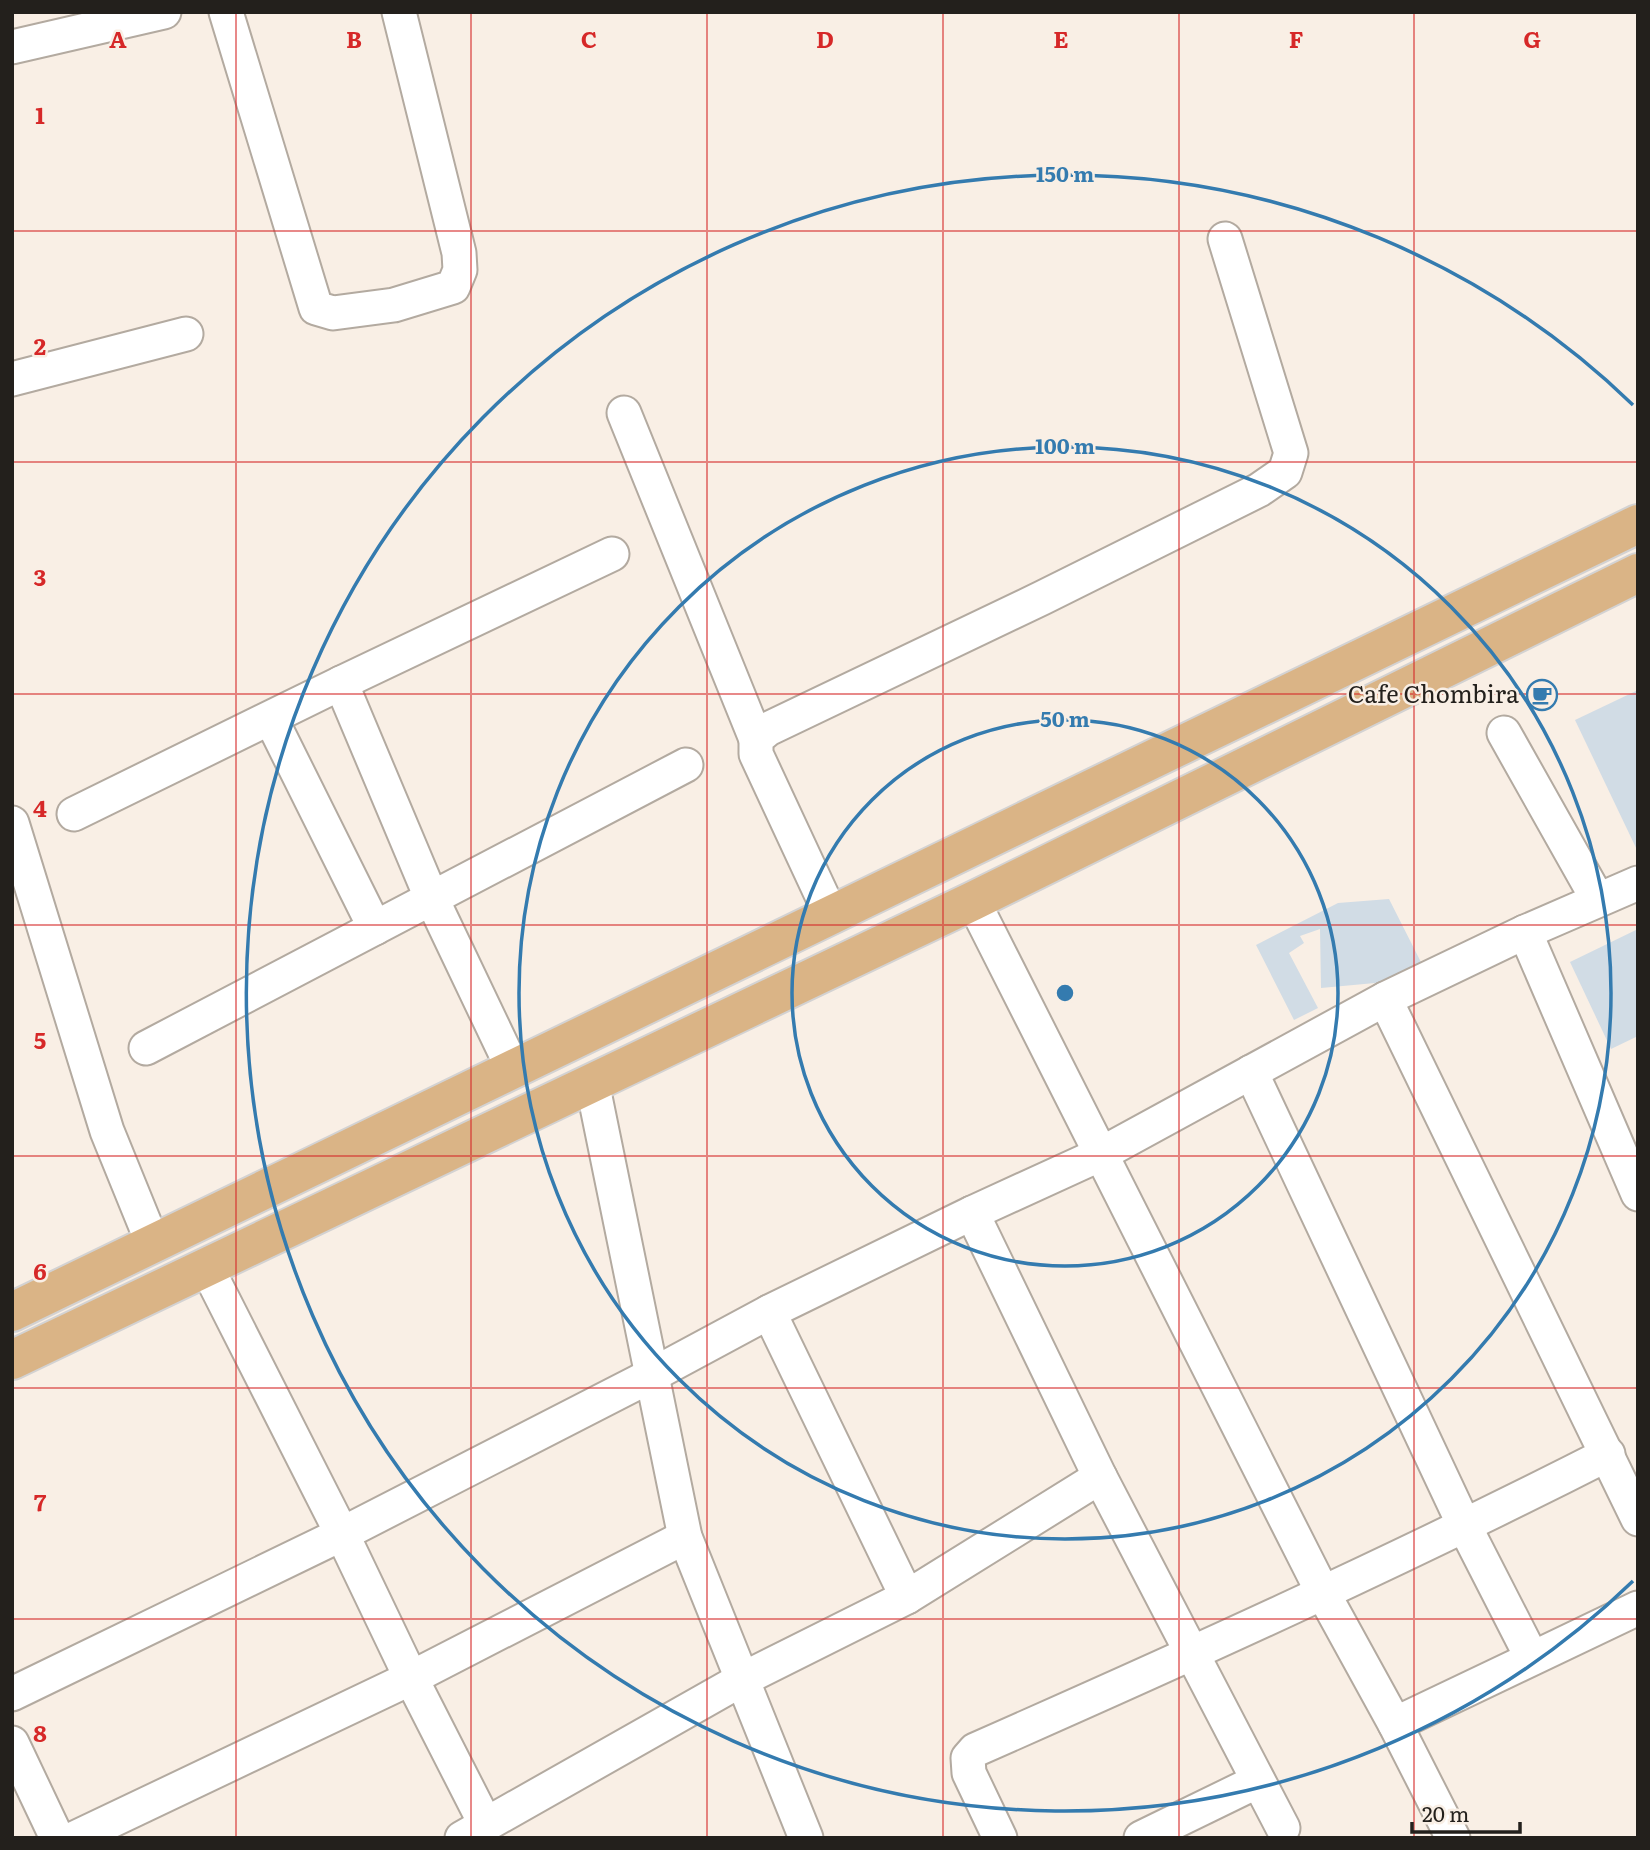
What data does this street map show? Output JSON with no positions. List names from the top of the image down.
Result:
{
  "places": {
    "cafe": ["Cafe Chombira"]
  },
  "scale_bar": "20 m",
  "grid": {
    "columns": [
      "A",
      "B",
      "C",
      "D",
      "E",
      "F",
      "G"
    ],
    "rows": [
      "1",
      "2",
      "3",
      "4",
      "5",
      "6",
      "7",
      "8"
    ]
  },
  "rings": ["150 m", "100 m", "50 m"]
}
